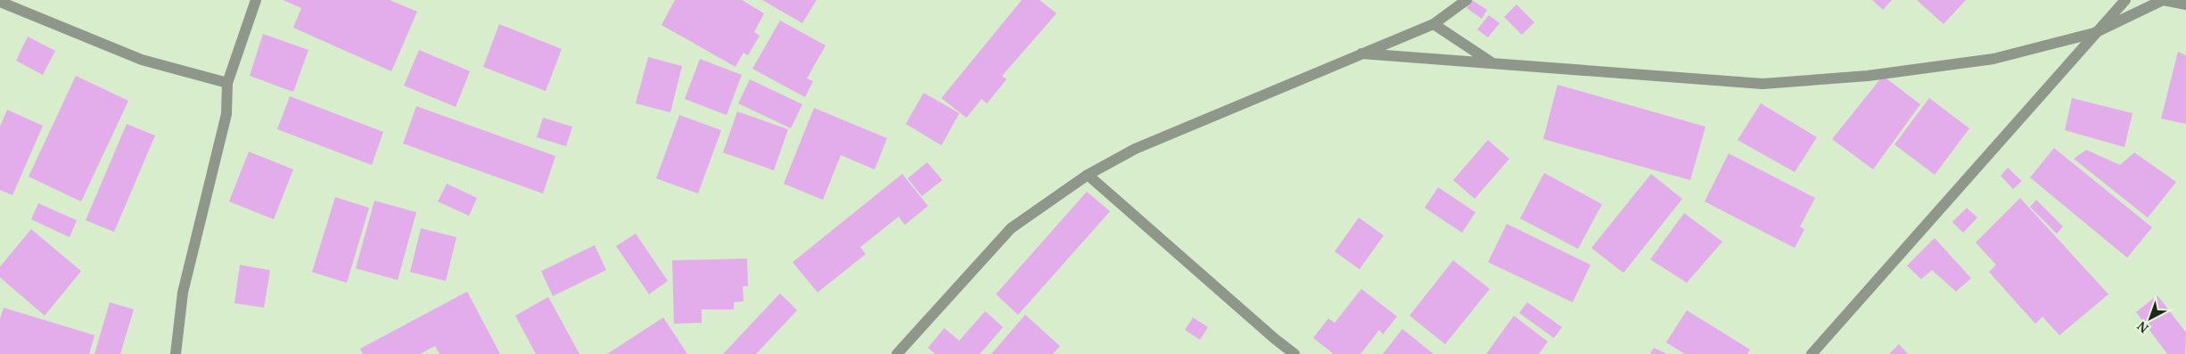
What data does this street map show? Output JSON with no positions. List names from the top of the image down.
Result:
{
  "north": "bottom left"
}
